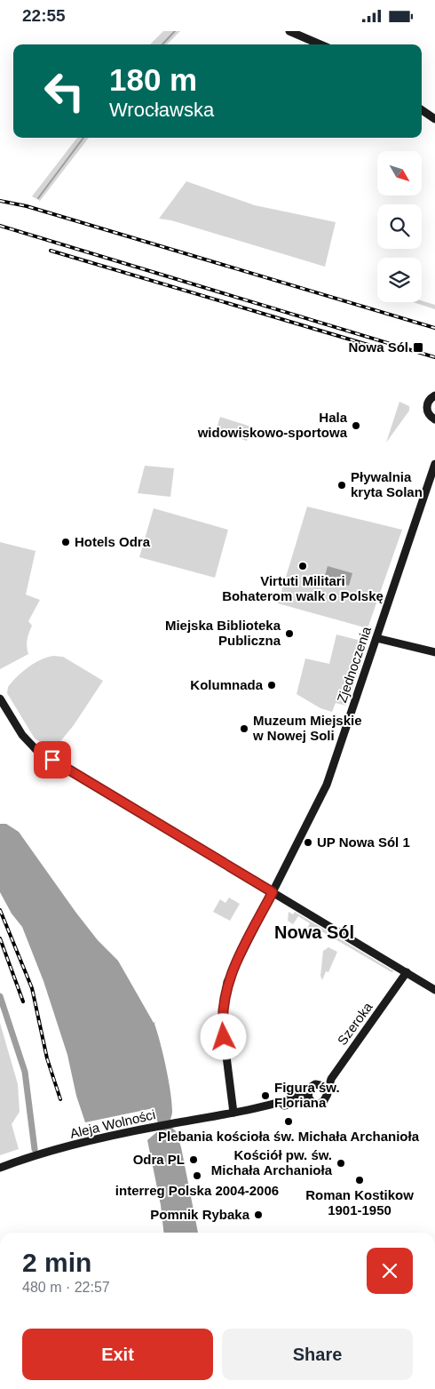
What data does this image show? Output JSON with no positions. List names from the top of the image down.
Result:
{
  "streets": {
    "street": ["Zjednoczenia", "Szeroka", "Aleja Wolności"]
  },
  "crossings": [
    ["Zjednoczenia", "Aleja Wolności"]
  ],
  "districts": ["Nowa Sól"],
  "places": {
    "transit": ["Nowa Sól"],
    "other": [
      "Hala widowiskowo-sportowa",
      "Pływalnia kryta Solan",
      "Hotels Odra",
      "Virtuti Militari Bohaterom walk o Polskę",
      "Miejska Biblioteka Publiczna",
      "Kolumnada",
      "Muzeum Miejskie w Nowej Soli",
      "UP Nowa Sól 1",
      "Figura św. Floriana",
      "Plebania kościoła św. Michała Archanioła",
      "Odra PL",
      "Kościół pw. św. Michała Archanioła",
      "interreg Polska 2004-2006",
      "Roman Kostikow 1901-1950",
      "Pomnik Rybaka"
    ]
  },
  "north": "bottom right",
  "page": {
    "status": "22:55",
    "turn": ["180 m", "Wrocławska"],
    "heading": ["2 min", "480 m · 22:57"],
    "buttons": ["Exit", "Share"]
  }
}
